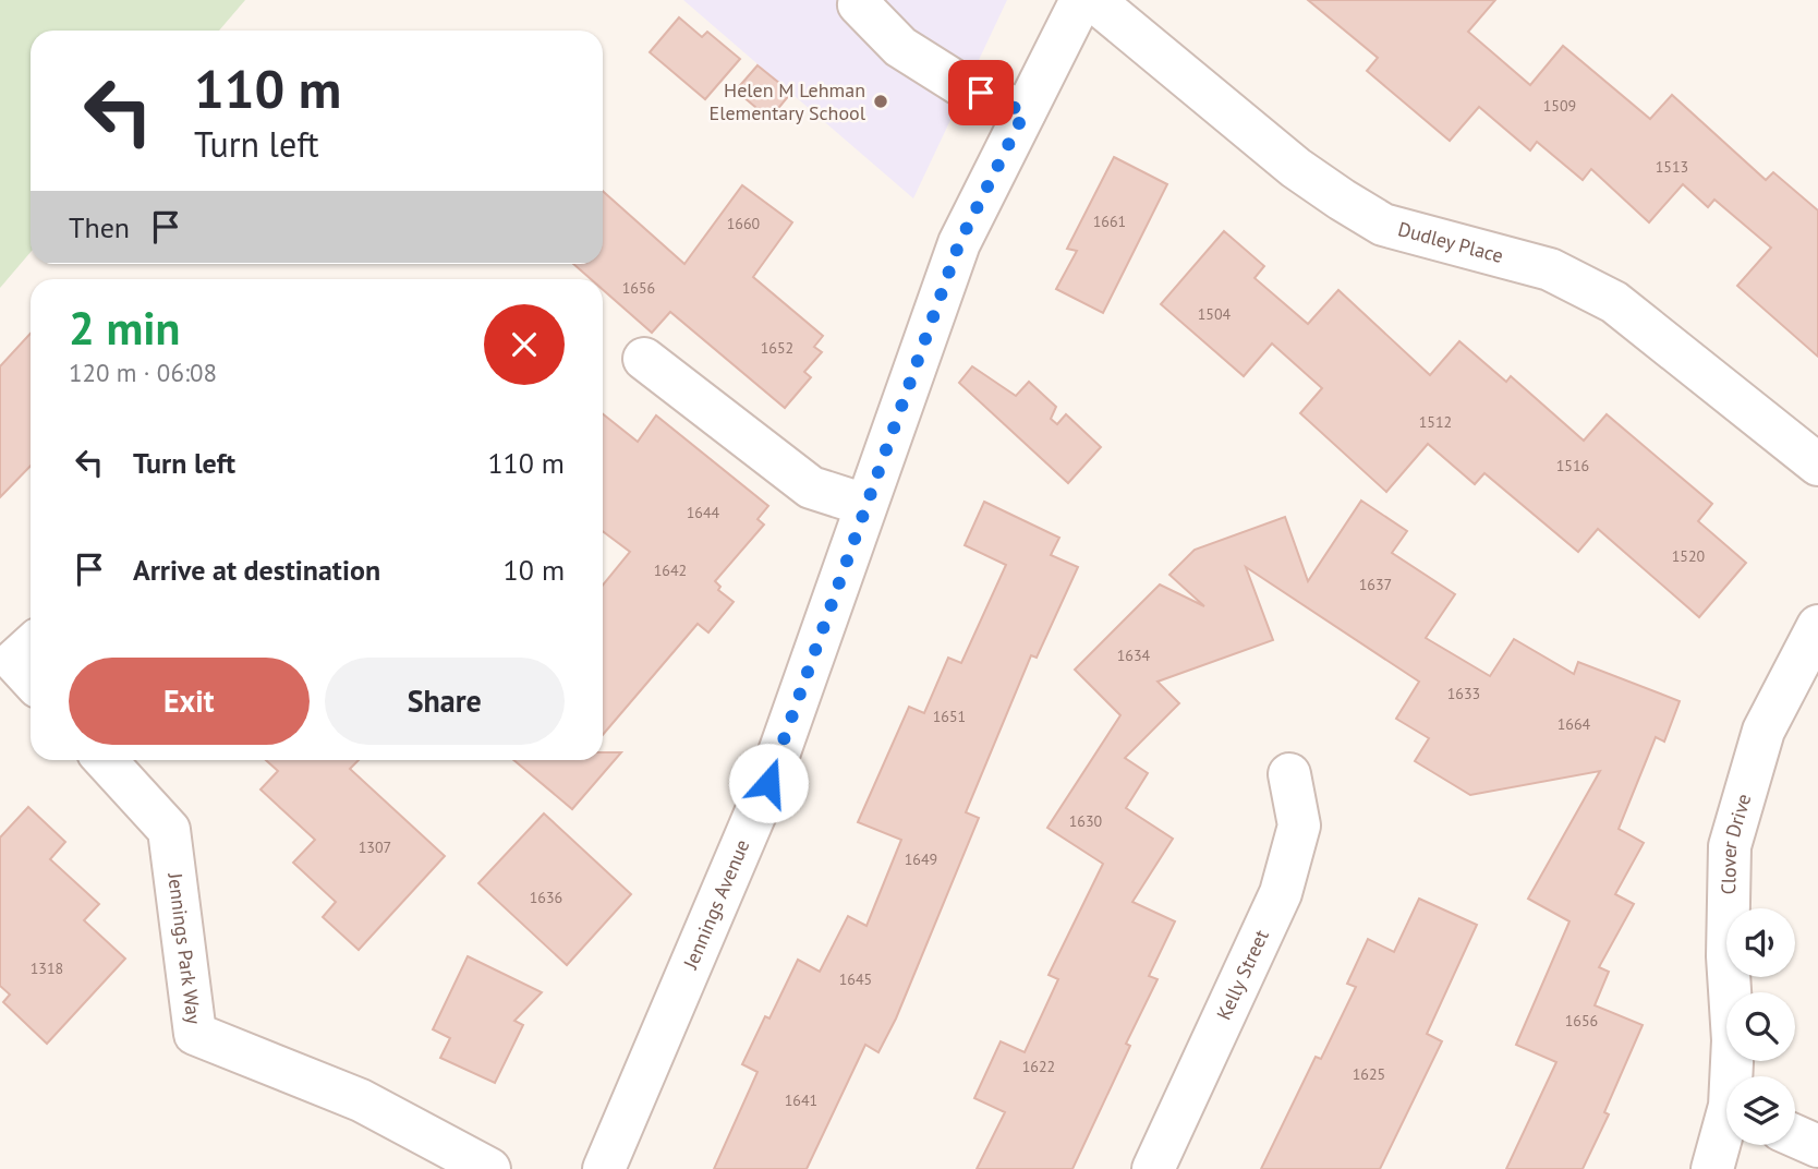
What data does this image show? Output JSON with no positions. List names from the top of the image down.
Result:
{
  "streets": {
    "street": [
      "Dudley Place",
      "Clover Drive",
      "Jennings Avenue",
      "Jennings Park Way",
      "Kelly Street"
    ]
  },
  "places": ["Helen M Lehman Elementary School"],
  "house_numbers": [
    "1509",
    "1513",
    "1661",
    "1660",
    "1656",
    "1504",
    "1652",
    "1512",
    "1516",
    "1644",
    "1520",
    "1642",
    "1637",
    "1634",
    "1633",
    "1651",
    "1664",
    "1630",
    "1307",
    "1649",
    "1636",
    "1318",
    "1645",
    "1656",
    "1622",
    "1625",
    "1641"
  ],
  "page": {
    "turn": ["110 m", "Turn left"],
    "then": "Then",
    "heading": ["2 min", "120 m · 06:08"],
    "list": [
      {
        "name": "Turn left",
        "value": "110 m"
      },
      {
        "name": "Arrive at destination",
        "value": "10 m"
      }
    ],
    "buttons": ["Exit", "Share"]
  }
}
